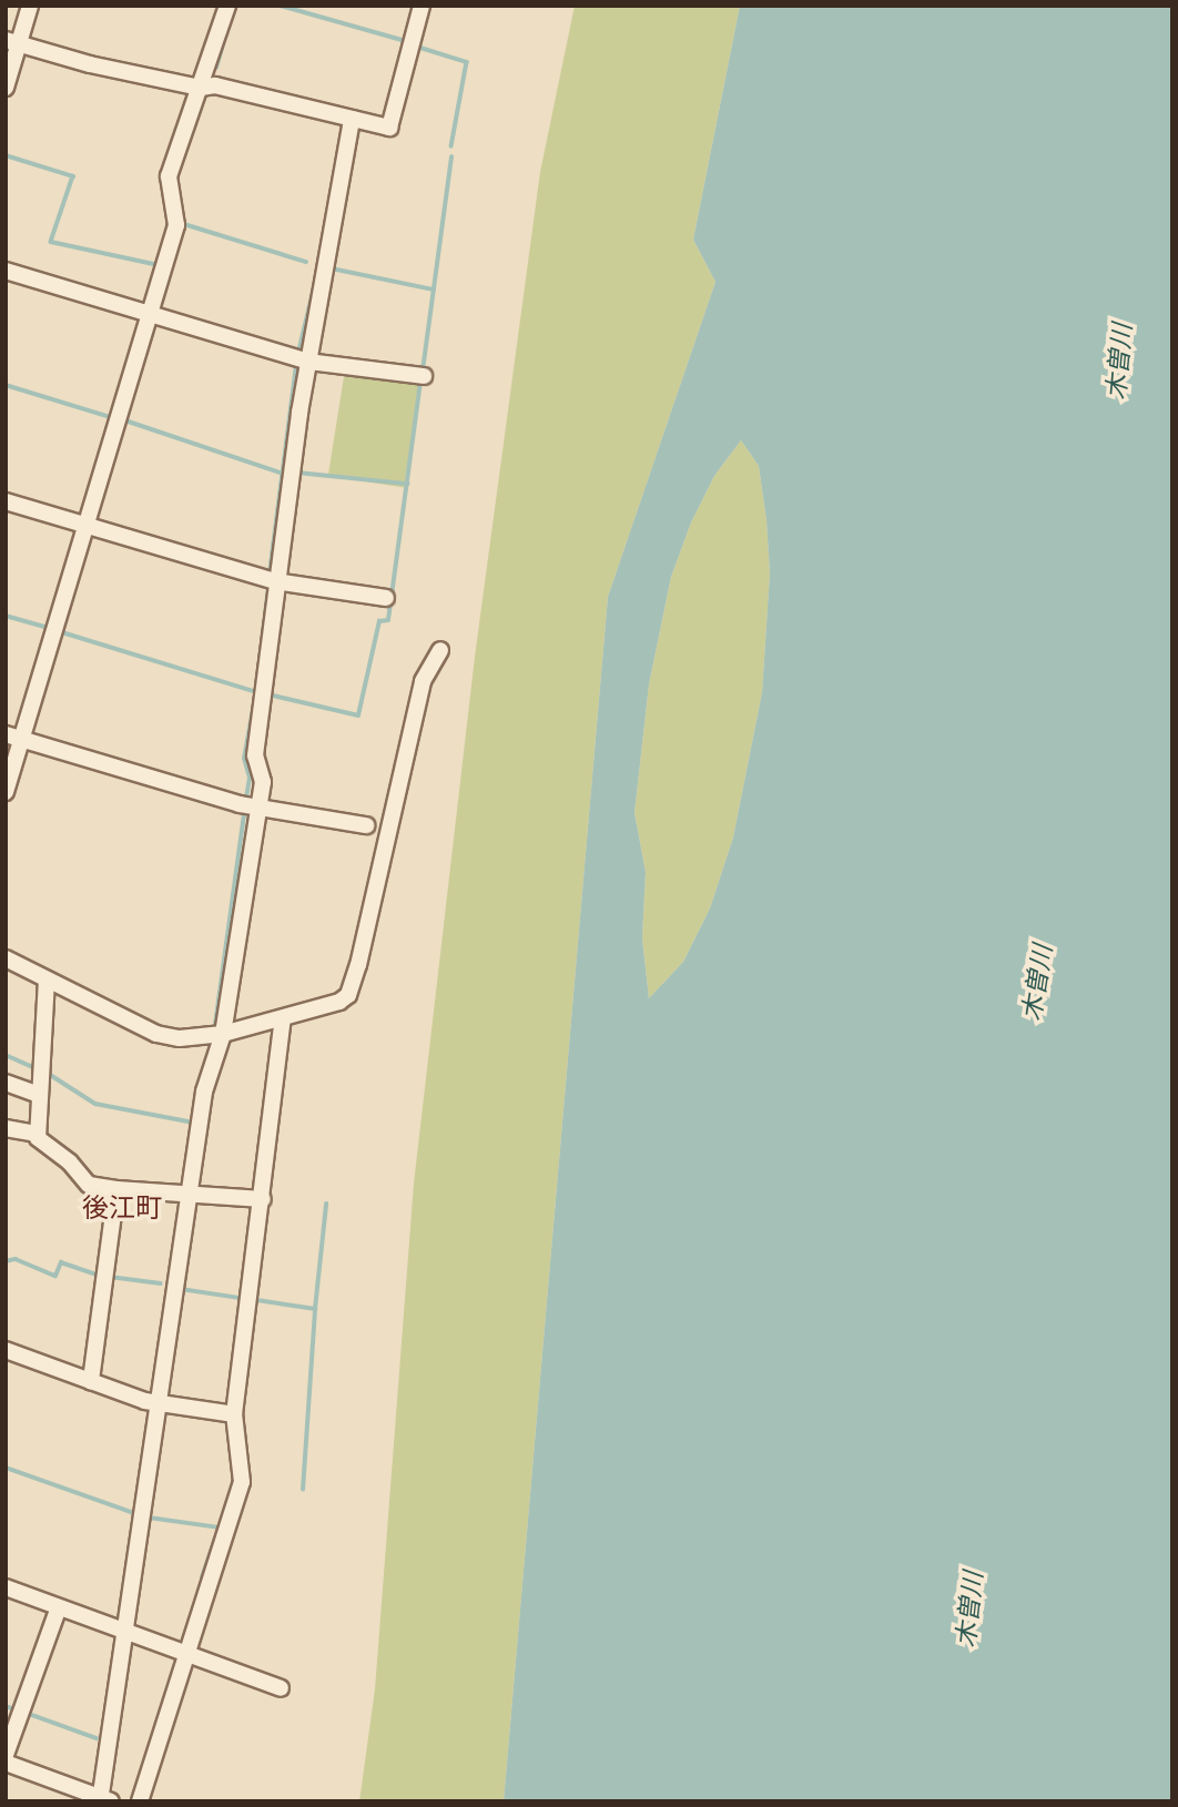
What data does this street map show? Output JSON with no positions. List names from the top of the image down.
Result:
{
  "districts": ["後江町"],
  "water": ["木曽川"]
}
